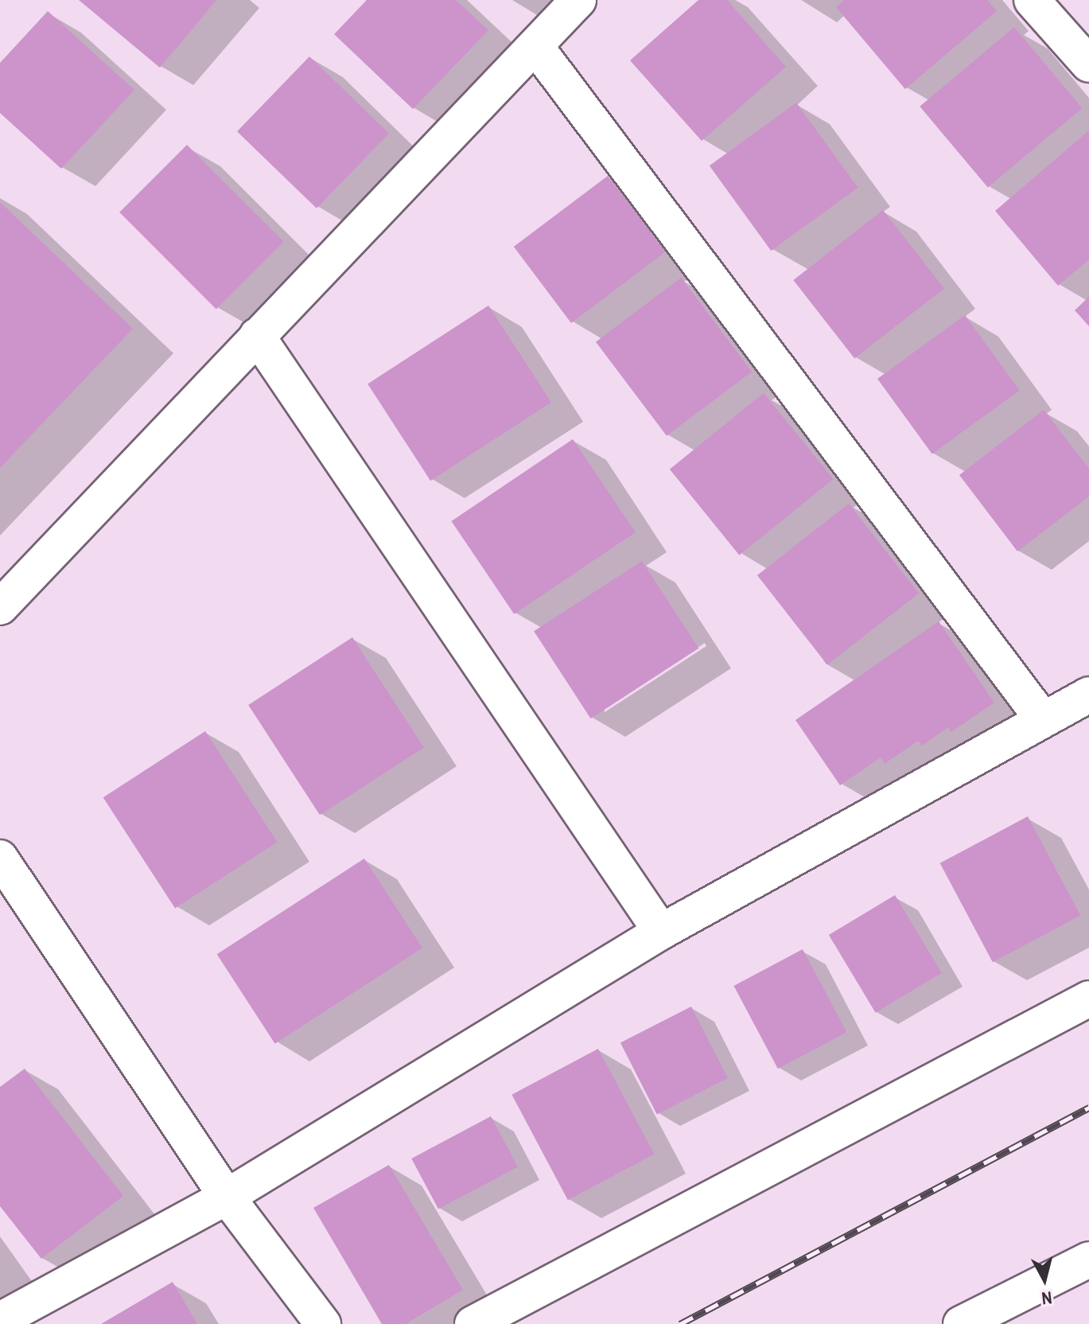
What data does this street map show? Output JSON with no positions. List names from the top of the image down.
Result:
{
  "north": "bottom"
}
